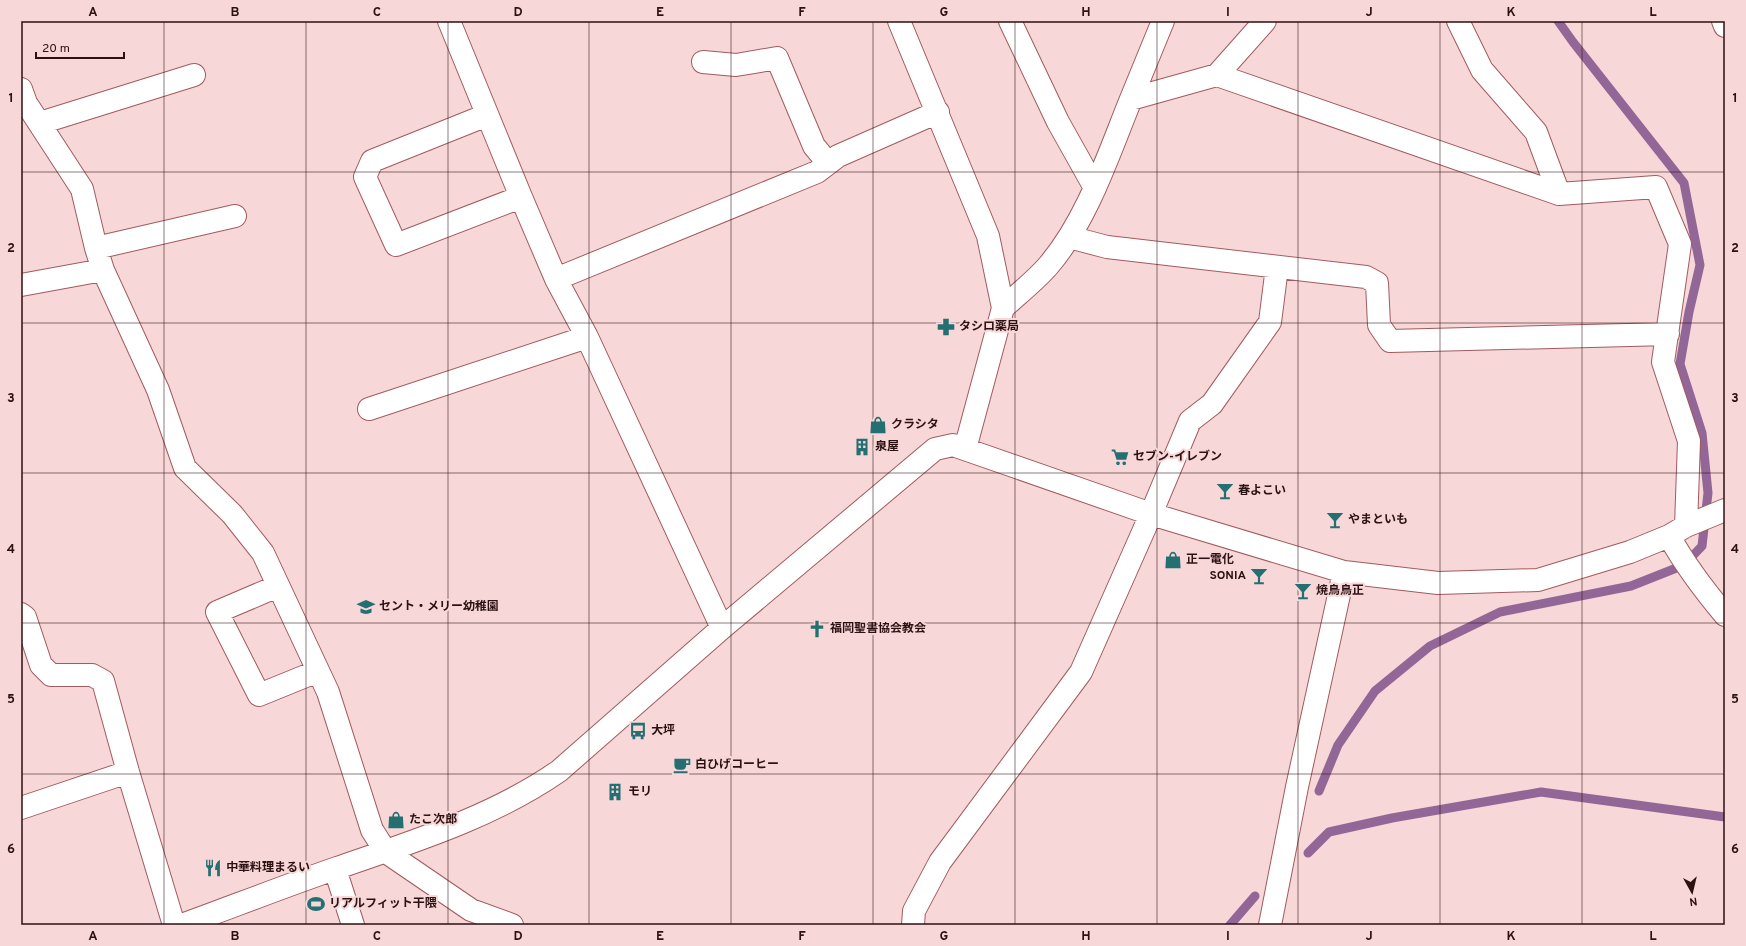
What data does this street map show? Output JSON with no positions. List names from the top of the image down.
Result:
{
  "places": {
    "pharmacy": ["タシロ薬局"],
    "shop": ["クラシタ", "正一電化", "たこ次郎"],
    "building": ["泉屋", "モリ"],
    "supermarket": ["セブン-イレブン"],
    "bar": [
      "春よこい",
      "やまといも",
      "SONIA",
      "焼鳥鳥正"
    ],
    "school or university": ["セント・メリー幼稚園"],
    "church": ["福岡聖書協会教会"],
    "bus stop": ["大坪"],
    "cafe": ["白ひげコーヒー"],
    "restaurant": ["中華料理まるい"],
    "sports": ["リアルフィット干隈"]
  },
  "scale_bar": "20 m",
  "north": "bottom",
  "grid": {
    "columns": [
      "A",
      "B",
      "C",
      "D",
      "E",
      "F",
      "G",
      "H",
      "I",
      "J",
      "K",
      "L"
    ],
    "rows": [
      "1",
      "2",
      "3",
      "4",
      "5",
      "6"
    ]
  }
}
